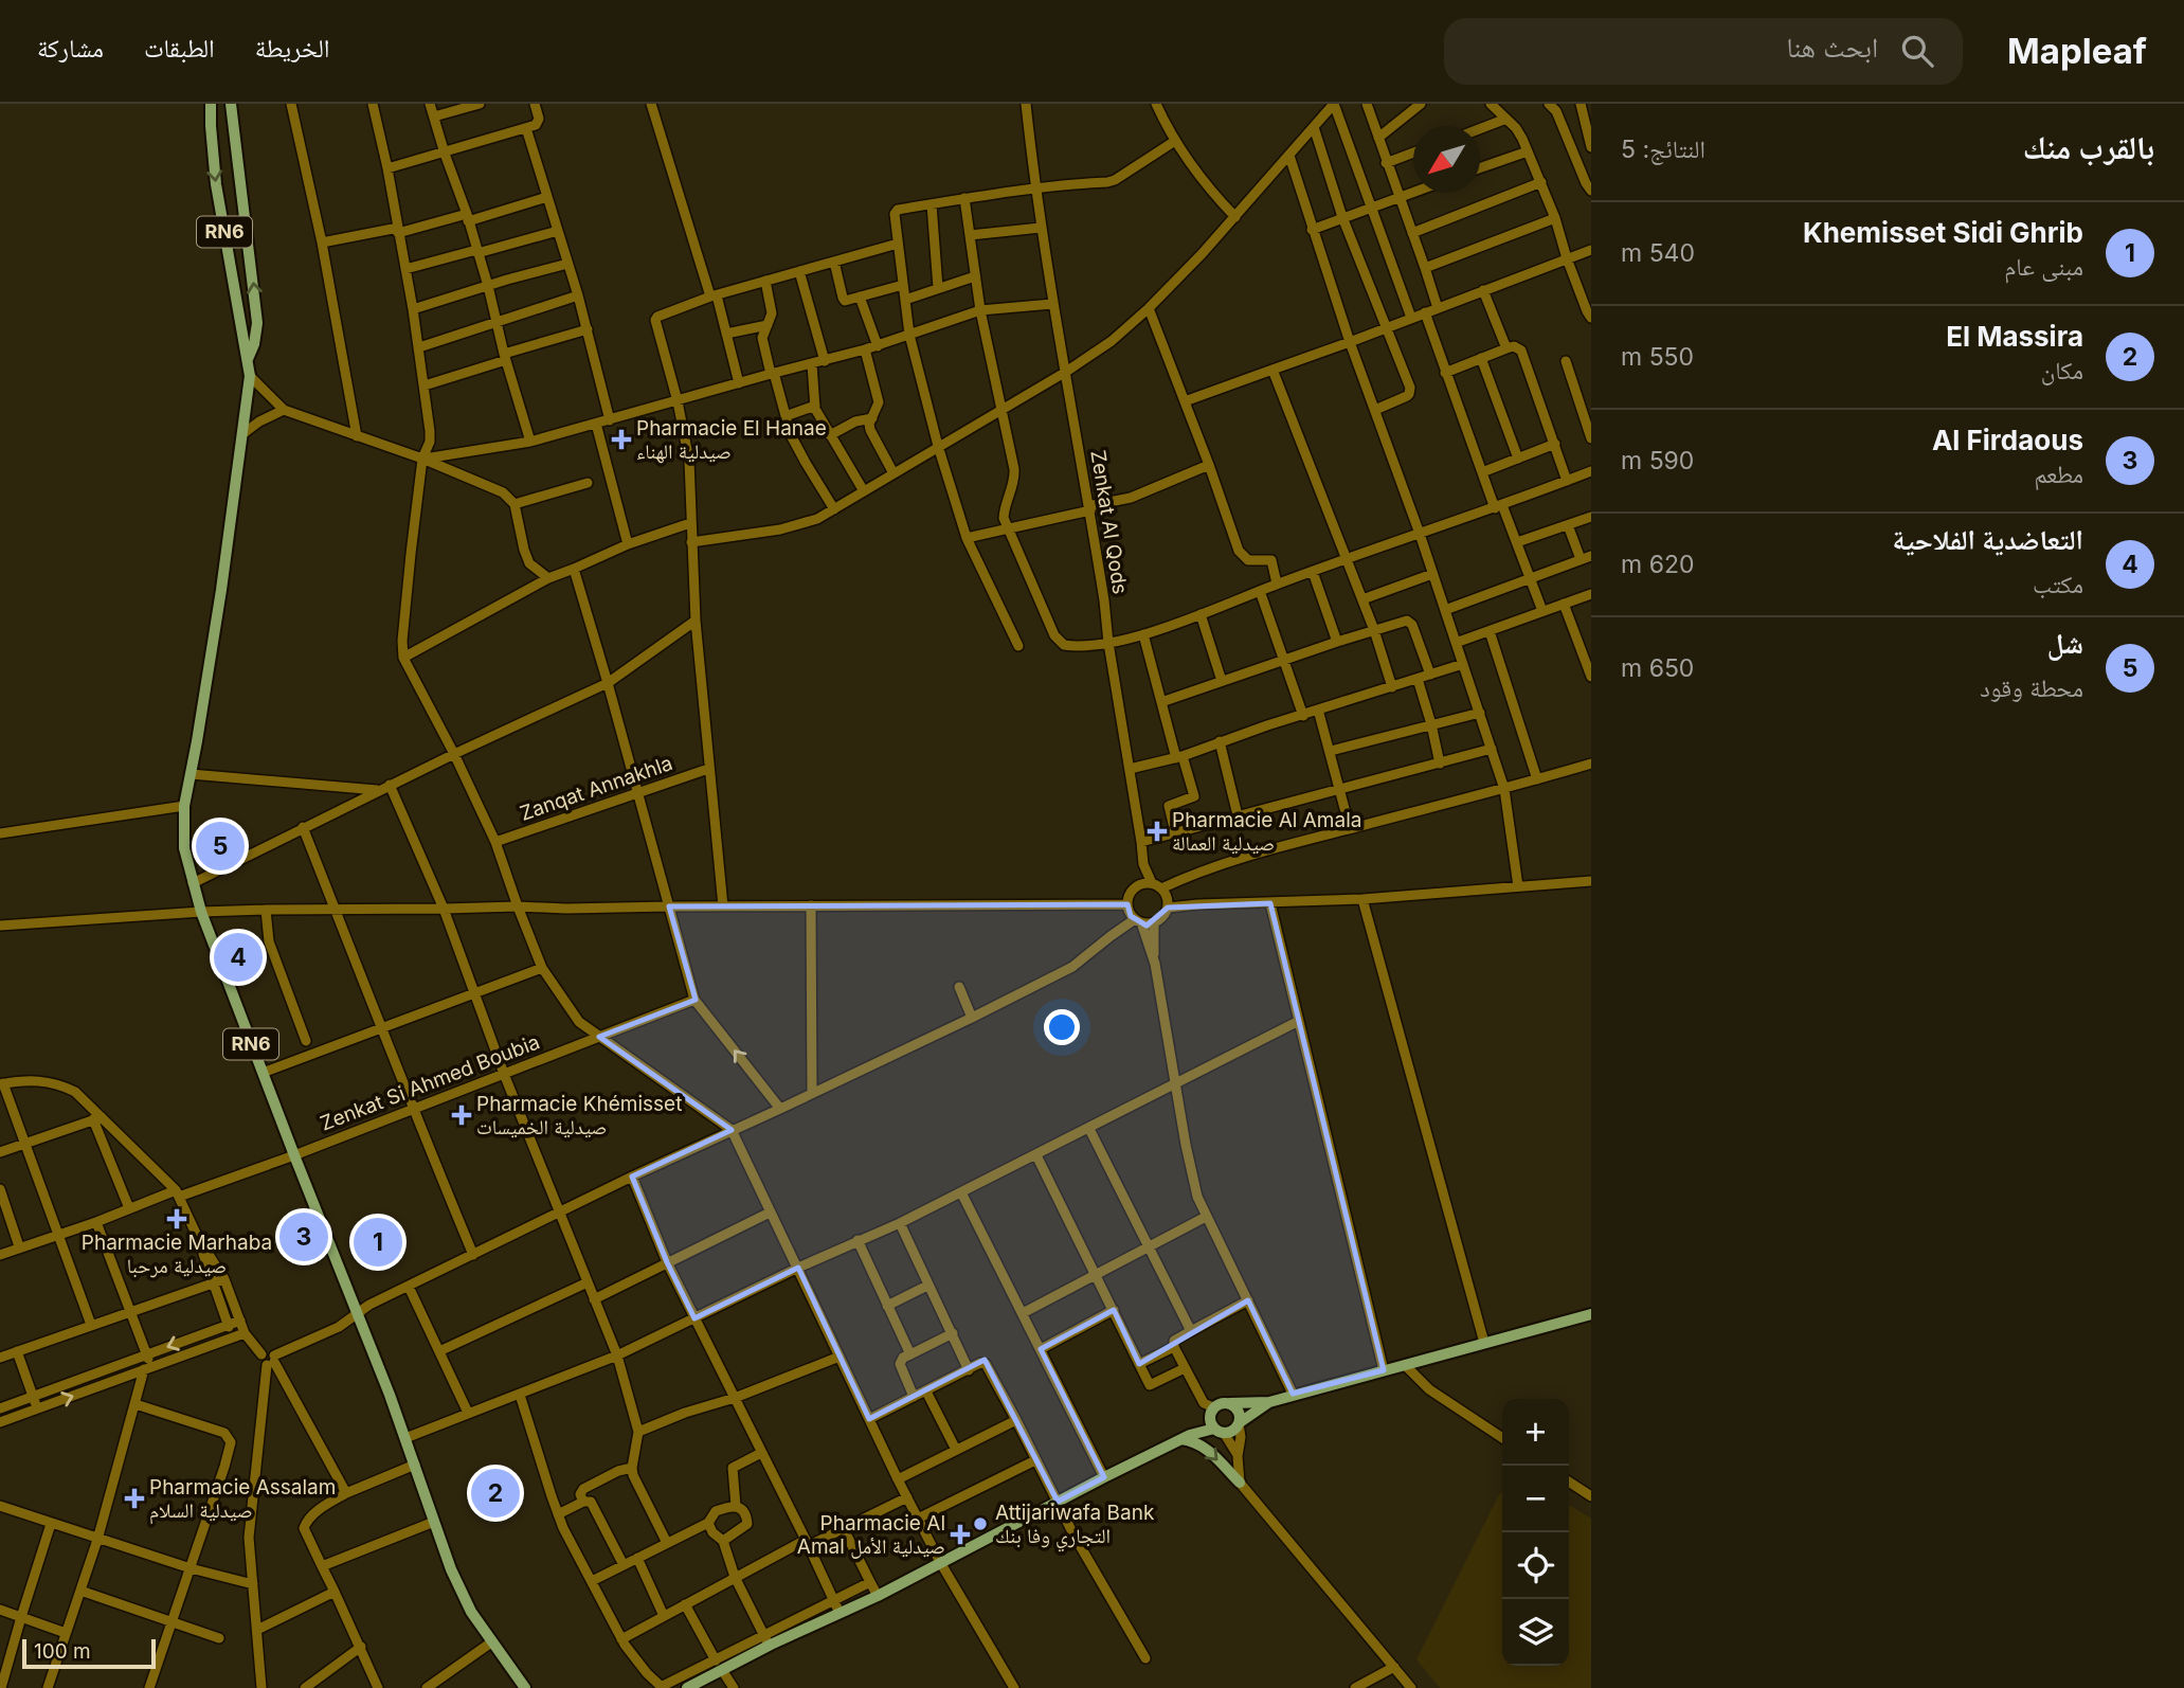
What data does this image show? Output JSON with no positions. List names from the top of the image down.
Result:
{
  "streets": {
    "main road": ["RN6"],
    "street": ["Zenkat Al Qods", "Zanqat Annakhla", "Zenkat Si Ahmed Boubia"]
  },
  "crossings": [
    ["RN6", "Zenkat Si Ahmed Boubia"]
  ],
  "places": {
    "health": [
      "Pharmacie El Hanae صيدلية الهناء",
      "Pharmacie Al Amala صيدلية العمالة",
      "Pharmacie Khémisset صيدلية الخميسات",
      "Pharmacie Marhaba صيدلية مرحبا",
      "Pharmacie Assalam صيدلية السلام",
      "Pharmacie Al Amal صيدلية الأمل"
    ],
    "other": ["Attijariwafa Bank التجاري وفا بنك"]
  },
  "scale_bar": "100 m",
  "north": "bottom left",
  "page": {
    "header": "Mapleaf",
    "search": "ابحث هنا",
    "nav": ["الخريطة", "الطبقات", "مشاركة"],
    "heading": ["بالقرب منك", "النتائج: 5"],
    "list": [
      {
        "mark": "1",
        "name": "Khemisset Sidi Ghrib",
        "note": "مبنى عام",
        "value": "540 m"
      },
      {
        "mark": "2",
        "name": "El Massira",
        "note": "مكان",
        "value": "550 m"
      },
      {
        "mark": "3",
        "name": "Al Firdaous",
        "note": "مطعم",
        "value": "590 m"
      },
      {
        "mark": "4",
        "name": "التعاضدية الفلاحية",
        "note": "مكتب",
        "value": "620 m"
      },
      {
        "mark": "5",
        "name": "شل",
        "note": "محطة وقود",
        "value": "650 m"
      }
    ],
    "pins": [
      "5",
      "4",
      "3",
      "1",
      "2"
    ],
    "map_buttons": ["+", "−"],
    "scale": "100 m"
  }
}
